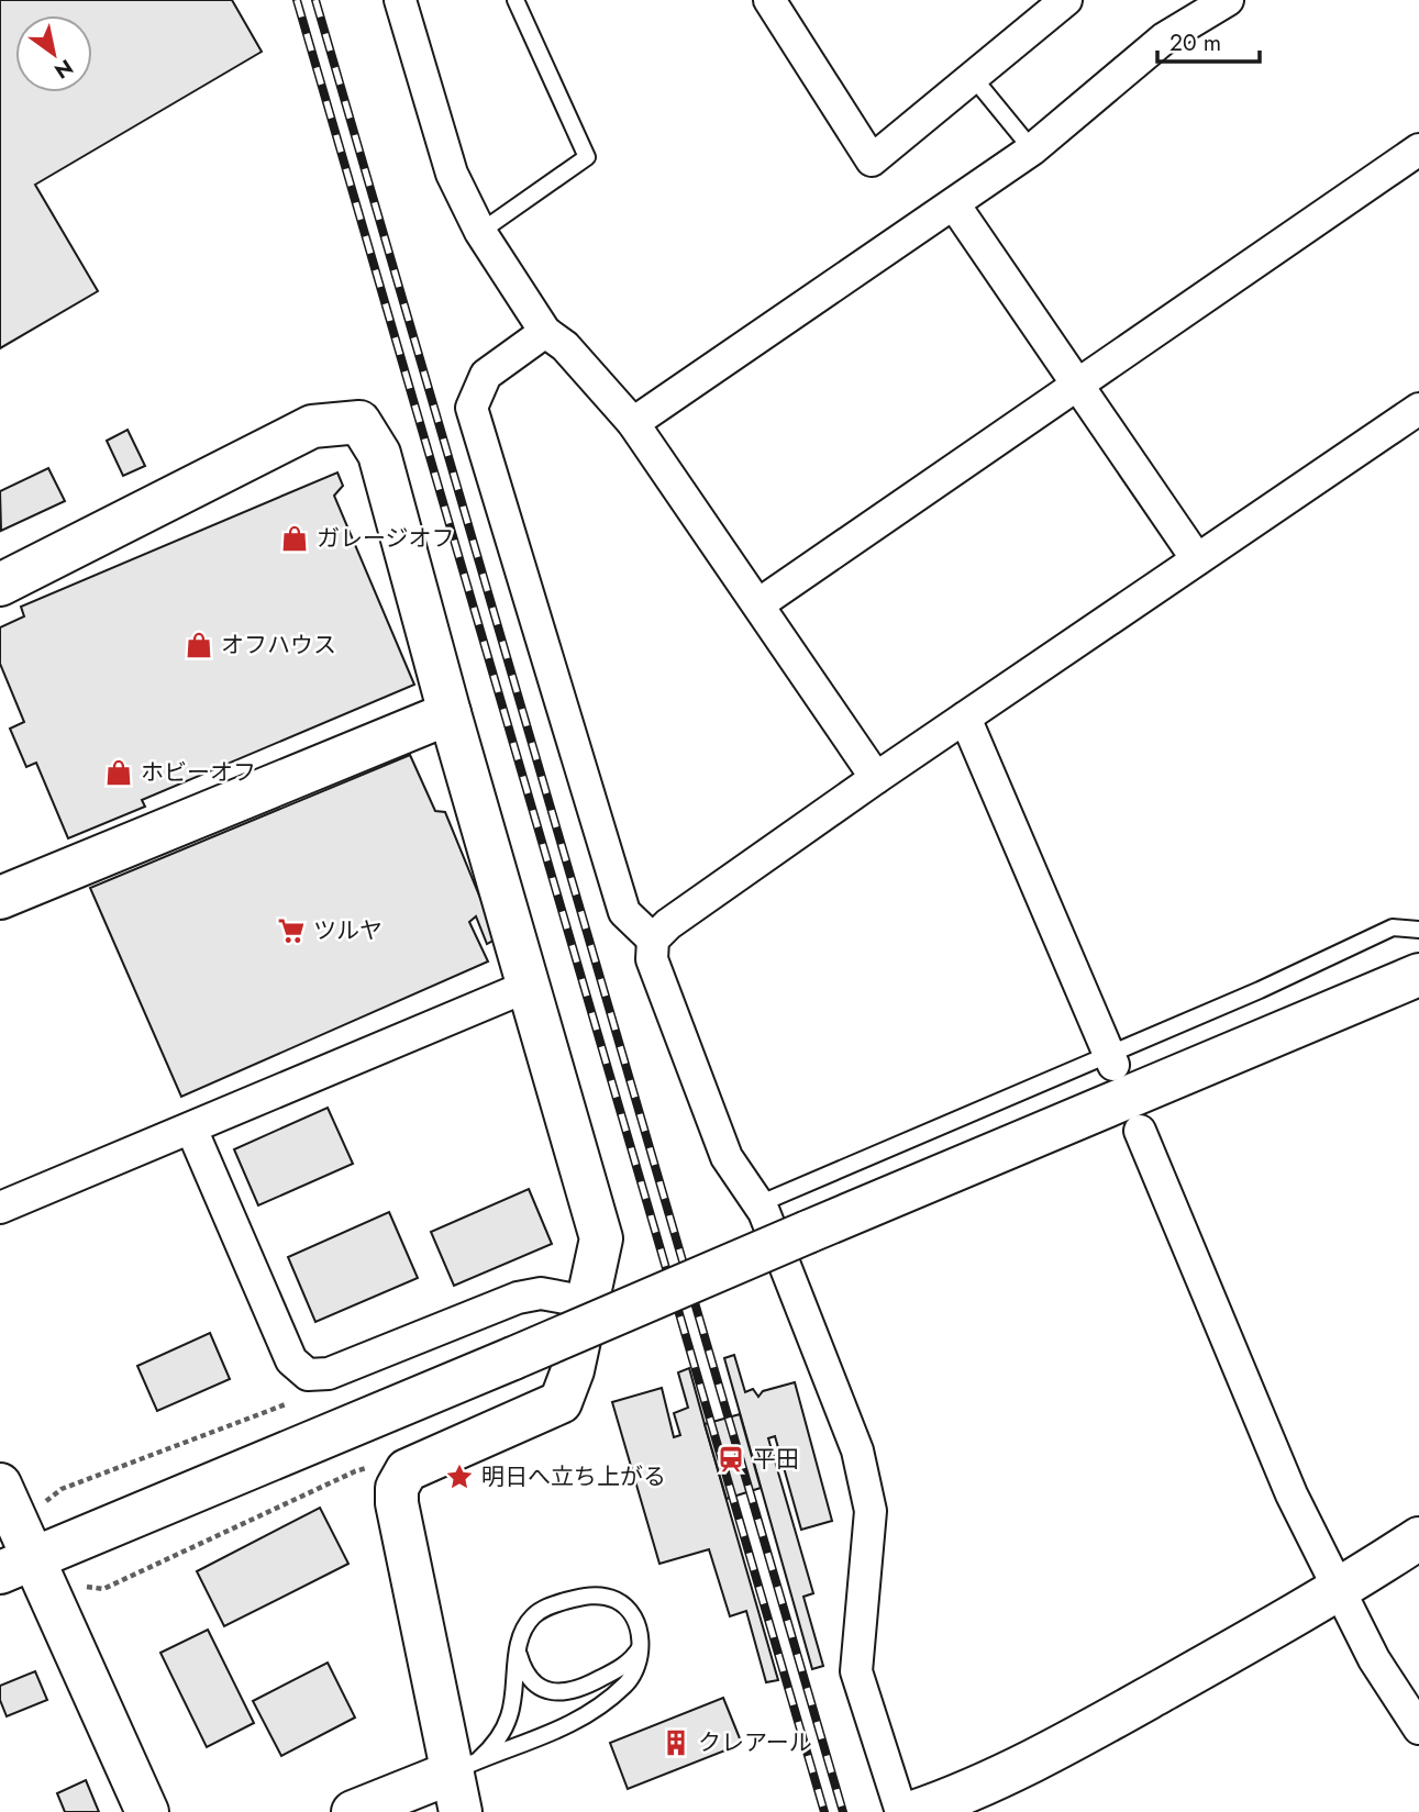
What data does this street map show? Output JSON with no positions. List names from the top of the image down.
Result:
{
  "places": {
    "shop": ["ガレージオフ", "オフハウス", "ホビーオフ"],
    "supermarket": ["ツルヤ"],
    "station": ["平田"],
    "place": ["明日へ立ち上がる"],
    "building": ["クレアール"]
  },
  "scale_bar": "20 m",
  "north": "bottom right"
}
